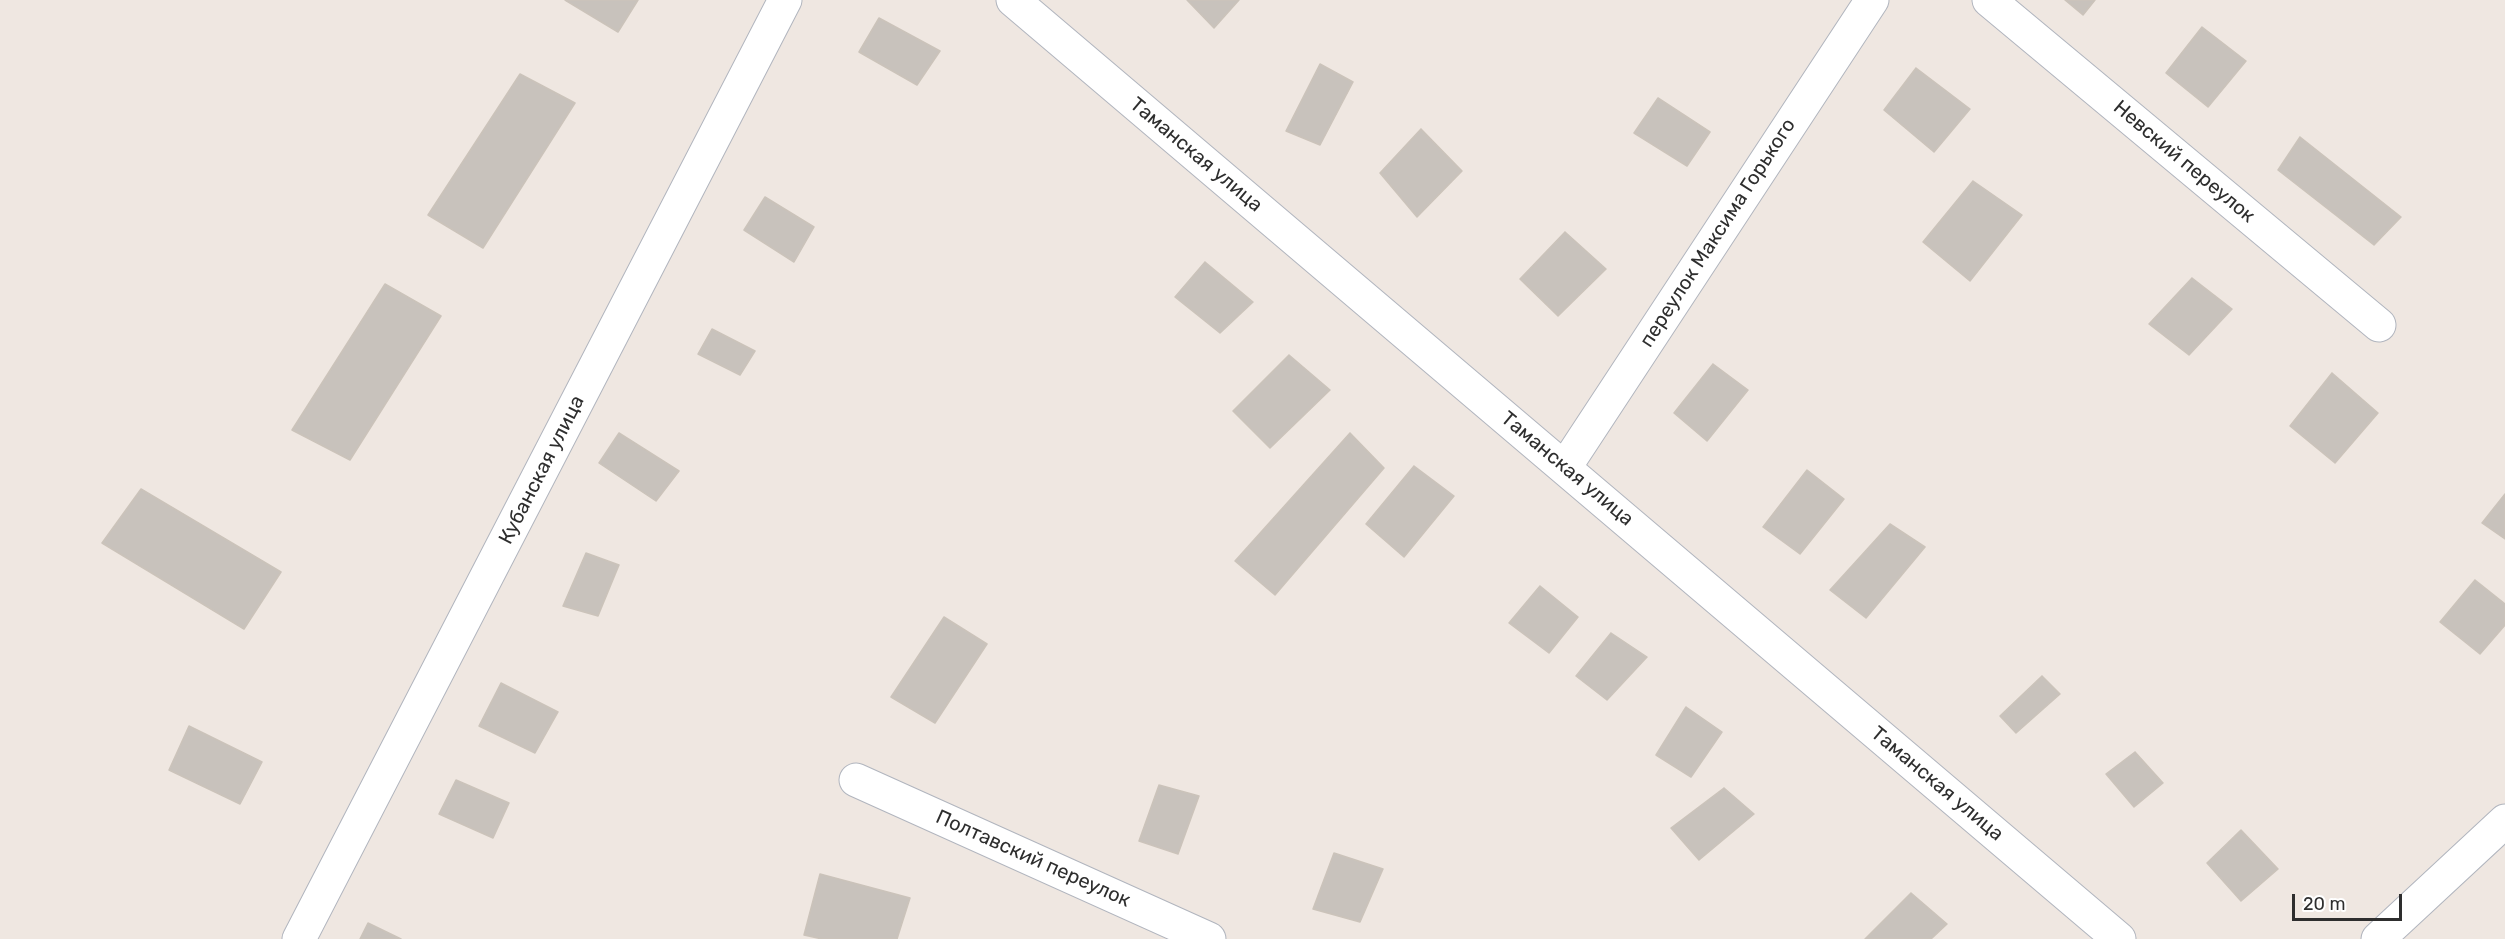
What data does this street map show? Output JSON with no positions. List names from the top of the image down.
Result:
{
  "streets": {
    "street": [
      "Таманская улица",
      "Невский переулок",
      "переулок Максима Горького",
      "Кубанская улица",
      "Полтавский переулок"
    ]
  },
  "crossings": [
    ["Таманская улица", "переулок Максима Горького"]
  ],
  "scale_bar": "20 m"
}
